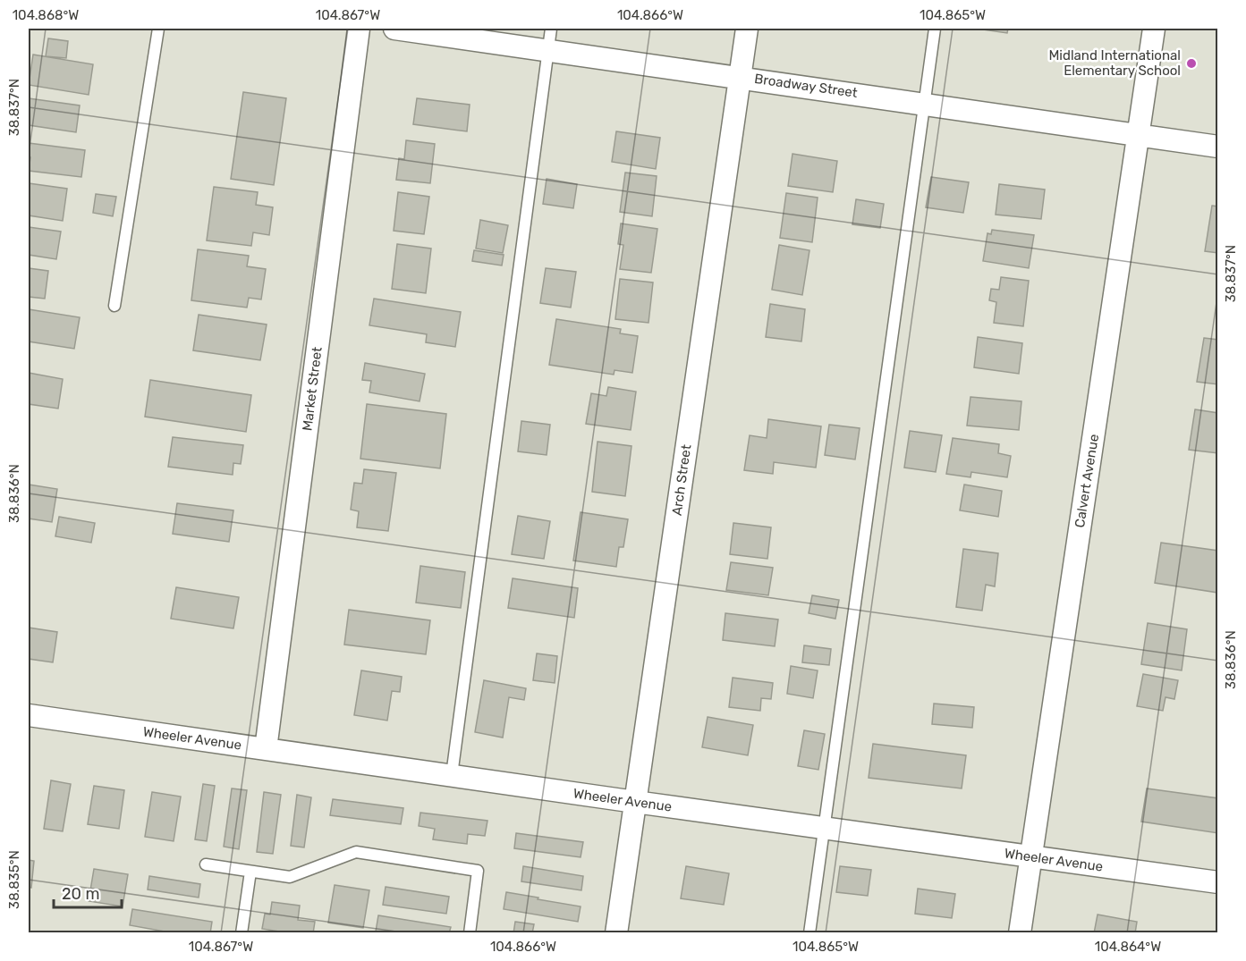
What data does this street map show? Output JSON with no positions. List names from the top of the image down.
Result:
{
  "streets": {
    "street": [
      "Broadway Street",
      "Market Street",
      "Arch Street",
      "Calvert Avenue",
      "Wheeler Avenue"
    ]
  },
  "crossings": [
    ["Broadway Street", "Arch Street"],
    ["Broadway Street", "Calvert Avenue"],
    ["Market Street", "Wheeler Avenue"],
    ["Arch Street", "Wheeler Avenue"],
    ["Calvert Avenue", "Wheeler Avenue"]
  ],
  "places": ["Midland International Elementary School"],
  "scale_bar": "20 m",
  "coordinates": [
    "104.868°W",
    "104.867°W",
    "104.866°W",
    "104.865°W",
    "38.837°N",
    "38.836°N",
    "38.835°N",
    "104.864°W"
  ]
}
